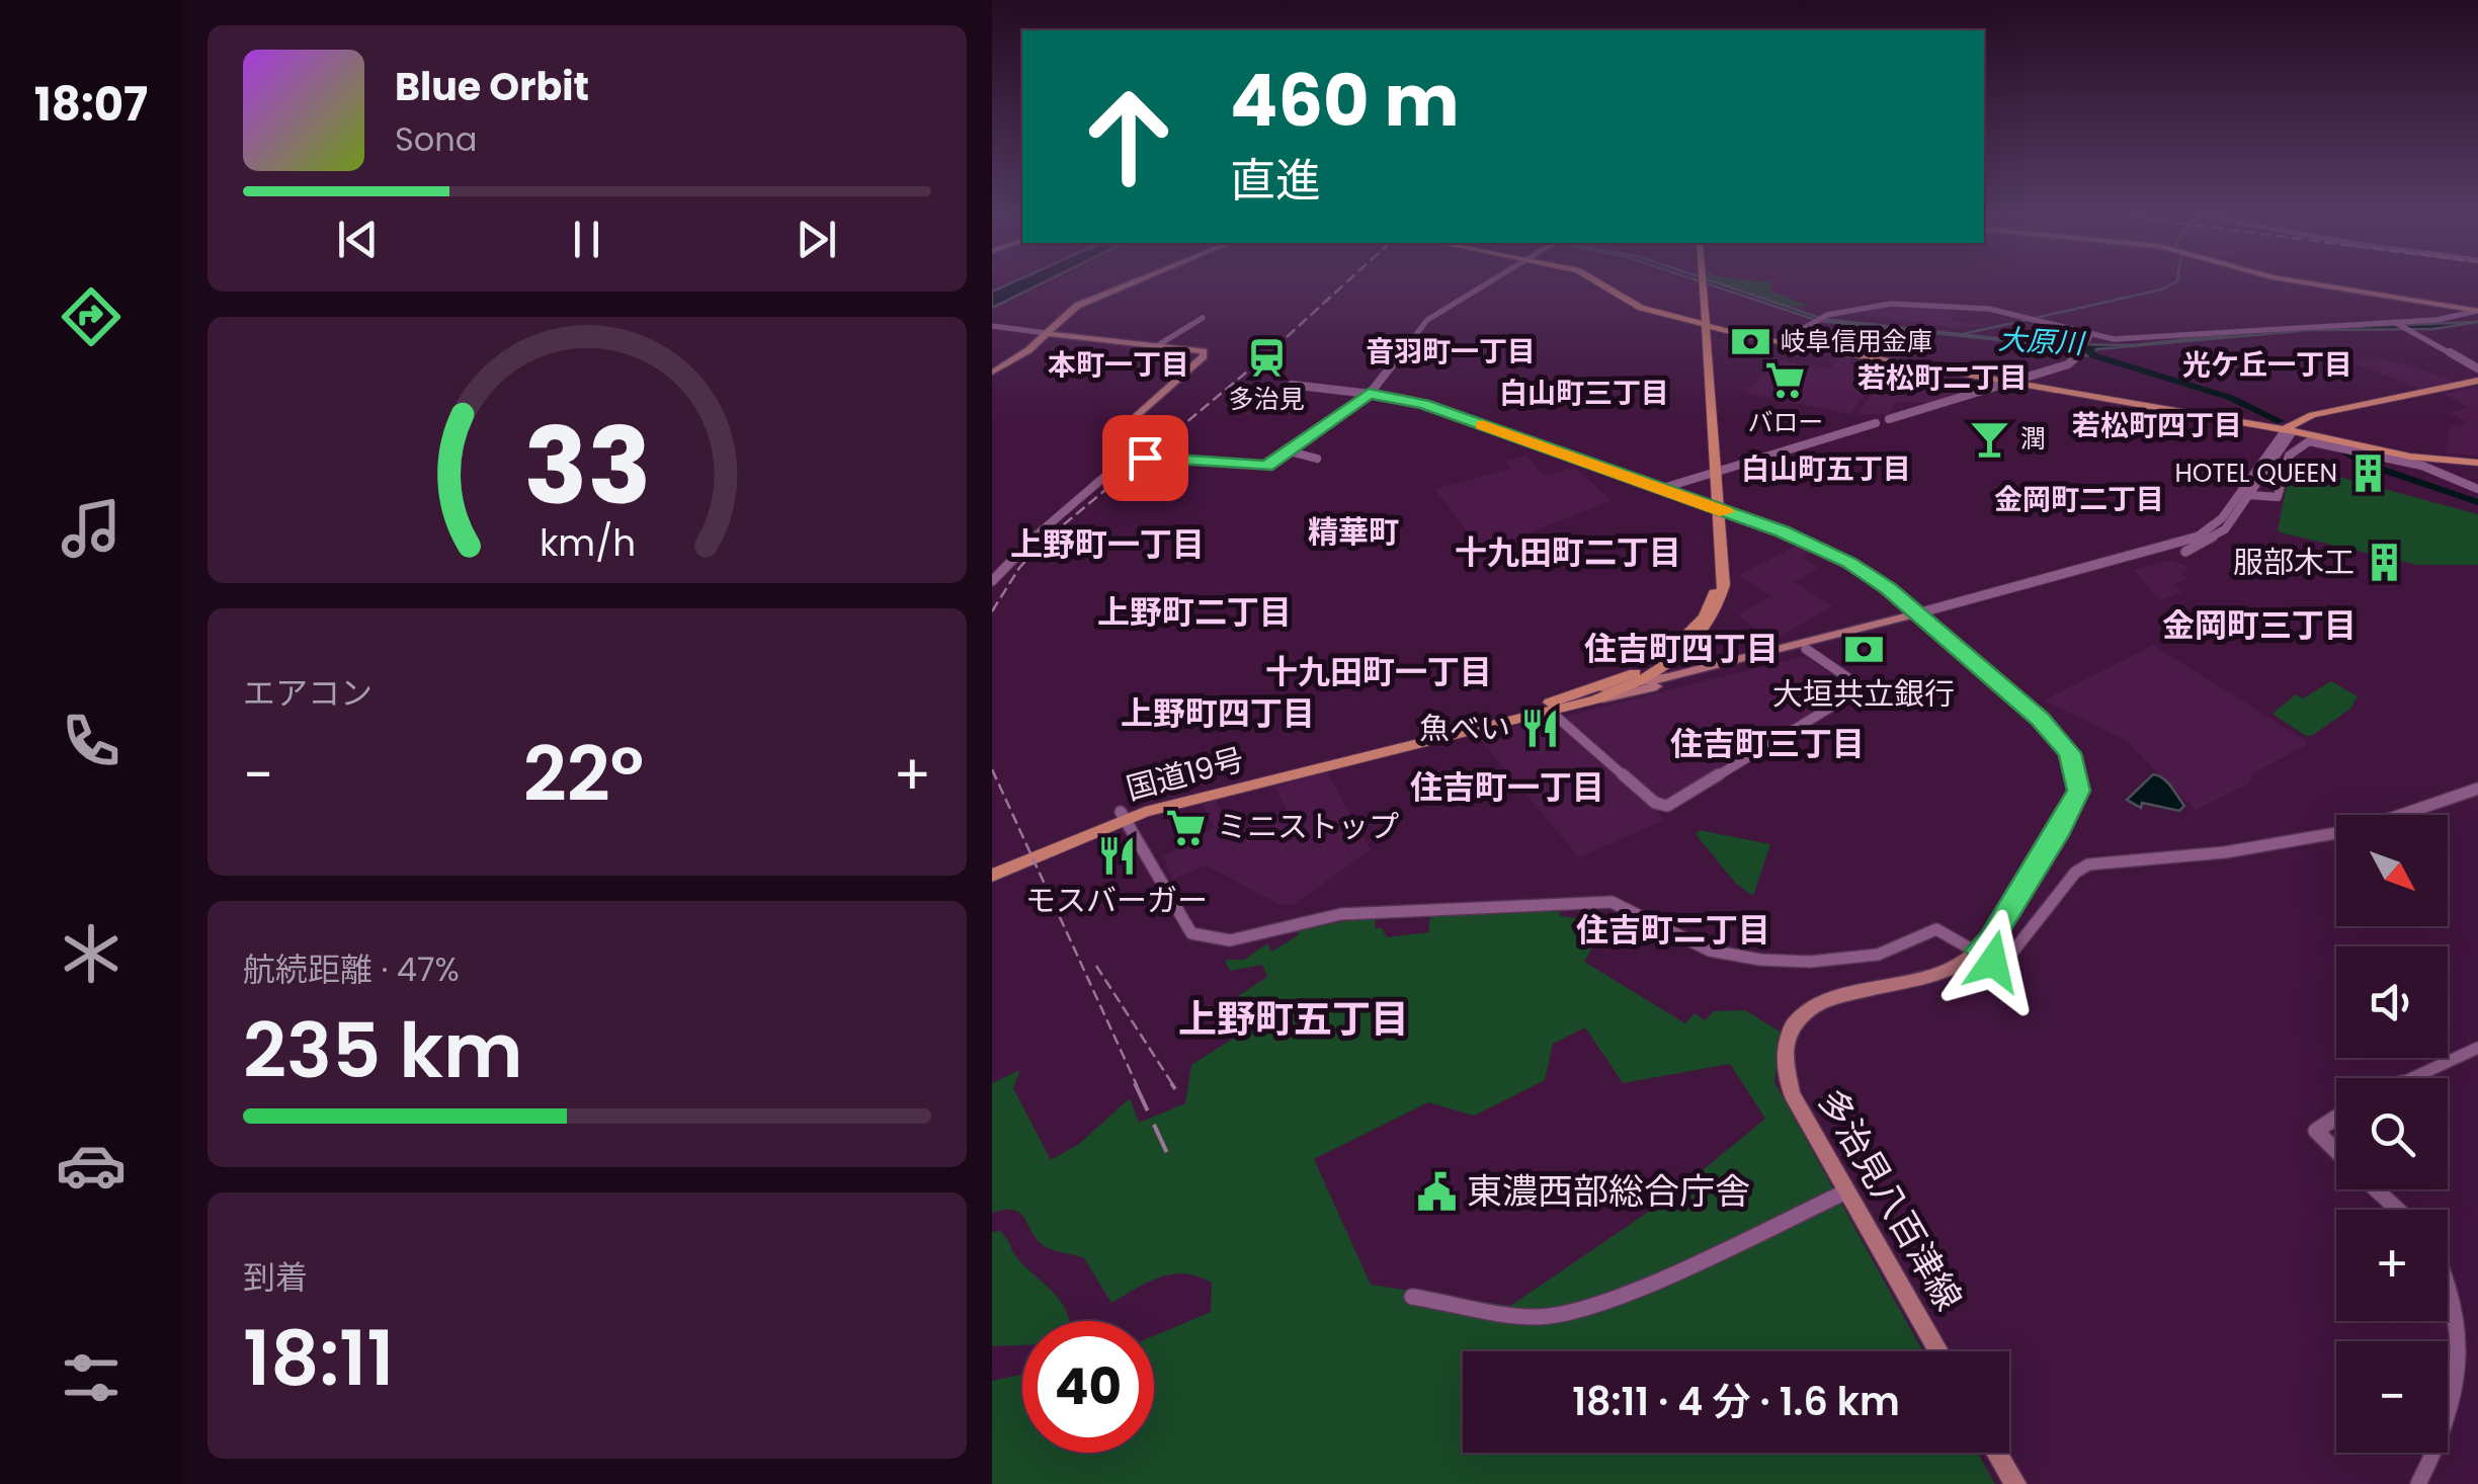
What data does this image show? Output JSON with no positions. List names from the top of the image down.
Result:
{
  "streets": {
    "highway": ["国道19号"],
    "main road": ["多治見八百津線"]
  },
  "districts": [
    "音羽町一丁目",
    "本町一丁目",
    "光ケ丘一丁目",
    "若松町二丁目",
    "白山町三丁目",
    "若松町四丁目",
    "白山町五丁目",
    "金岡町二丁目",
    "精華町",
    "上野町一丁目",
    "十九田町二丁目",
    "上野町二丁目",
    "金岡町三丁目",
    "住吉町四丁目",
    "十九田町一丁目",
    "上野町四丁目",
    "住吉町三丁目",
    "住吉町一丁目",
    "住吉町二丁目",
    "上野町五丁目"
  ],
  "water": ["大原川"],
  "places": {
    "bank": ["岐阜信用金庫", "大垣共立銀行"],
    "station": ["多治見"],
    "supermarket": ["バロー", "ミニストップ"],
    "bar": ["潤"],
    "building": ["HOTEL QUEEN", "服部木工"],
    "restaurant": ["魚べい", "モスバーガー"],
    "public building": ["東濃西部総合庁舎"]
  },
  "north": "bottom right",
  "page": {
    "tabs": "18:07",
    "turn": ["460 m", "直進"],
    "song": ["Blue Orbit", "Sona"],
    "tile": [
      "エアコン",
      ["航続距離 · 47%", "235 km"],
      ["到着", "18:11"]
    ],
    "heat": ["−", "22°", "+"],
    "map_buttons": ["+", "−"],
    "limit": "40",
    "trip": "18:11 · 4 分 · 1.6 km",
    "gauge": ["33", "km/h"]
  }
}
